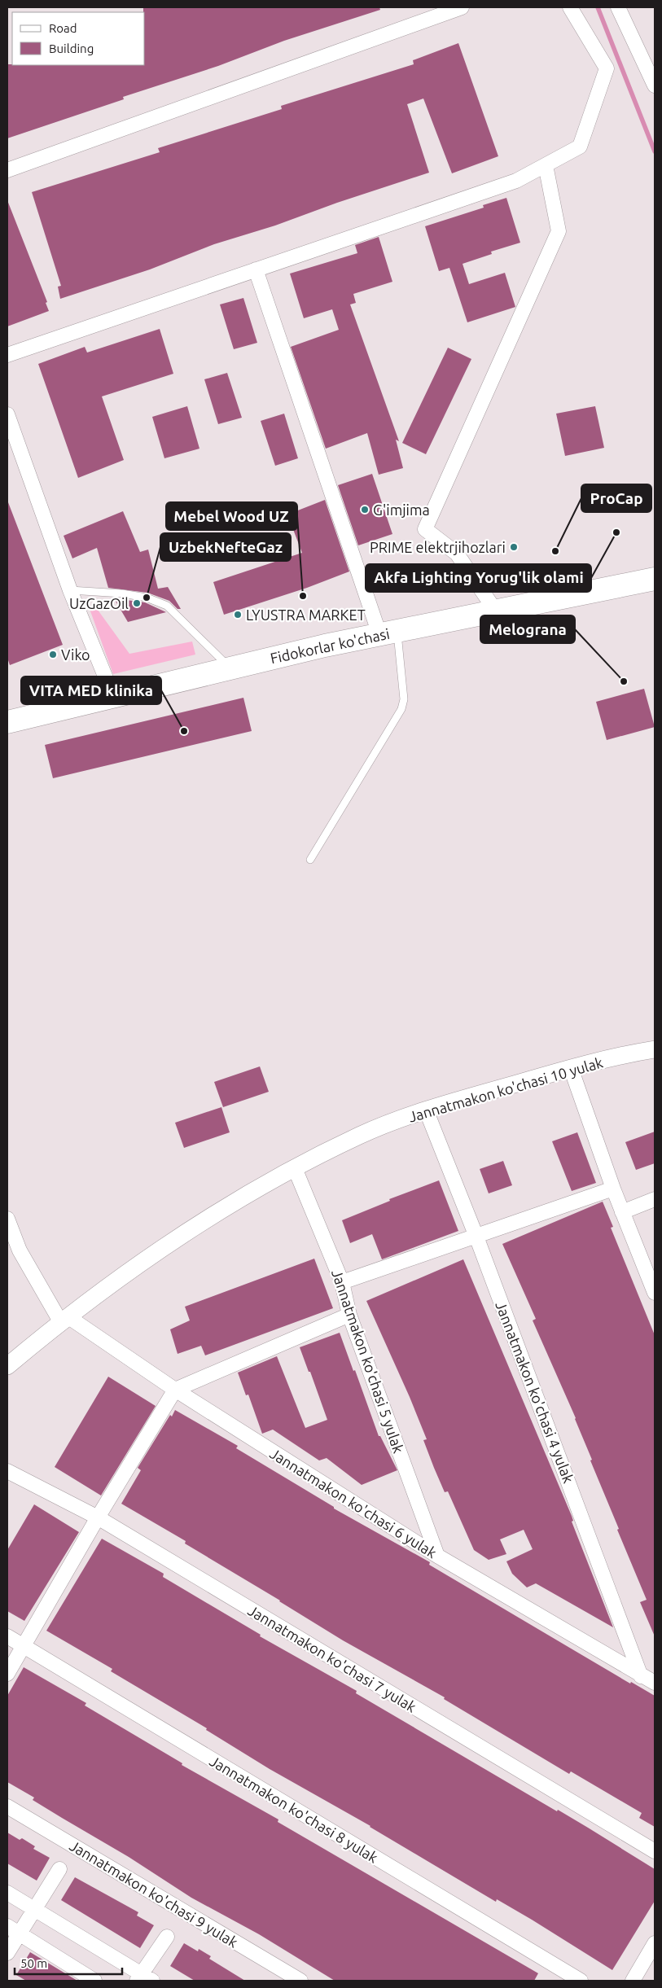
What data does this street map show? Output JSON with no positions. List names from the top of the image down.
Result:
{
  "streets": {
    "main road": ["Fidokorlar ko'chasi"],
    "street": [
      "Jannatmakon ko'chasi 10 yulak",
      "Jannatmakon ko'chasi 5 yulak",
      "Jannatmakon ko'chasi 4 yulak",
      "Jannatmakon ko'chasi 6 yulak",
      "Jannatmakon ko'chasi 7 yulak",
      "Jannatmakon ko'chasi 8 yulak",
      "Jannatmakon ko'chasi 9 yulak"
    ]
  },
  "crossings": [
    ["Jannatmakon ko'chasi 10 yulak", "Jannatmakon ko'chasi 5 yulak"],
    ["Jannatmakon ko'chasi 10 yulak", "Jannatmakon ko'chasi 4 yulak"],
    ["Jannatmakon ko'chasi 10 yulak", "Jannatmakon ko'chasi 6 yulak"],
    ["Jannatmakon ko'chasi 5 yulak", "Jannatmakon ko'chasi 6 yulak"],
    ["Jannatmakon ko'chasi 4 yulak", "Jannatmakon ko'chasi 6 yulak"]
  ],
  "places": [
    "G'imjima",
    "Akfa Lighting Yorug'lik olami",
    "PRIME elektrjihozlari",
    "ProCap",
    "Mebel Wood UZ",
    "UzbekNefteGaz",
    "UzGazOil",
    "LYUSTRA MARKET",
    "Viko",
    "Melograna",
    "VITA MED klinika"
  ],
  "legend": ["Road", "Building"],
  "scale_bar": "50 m"
}
